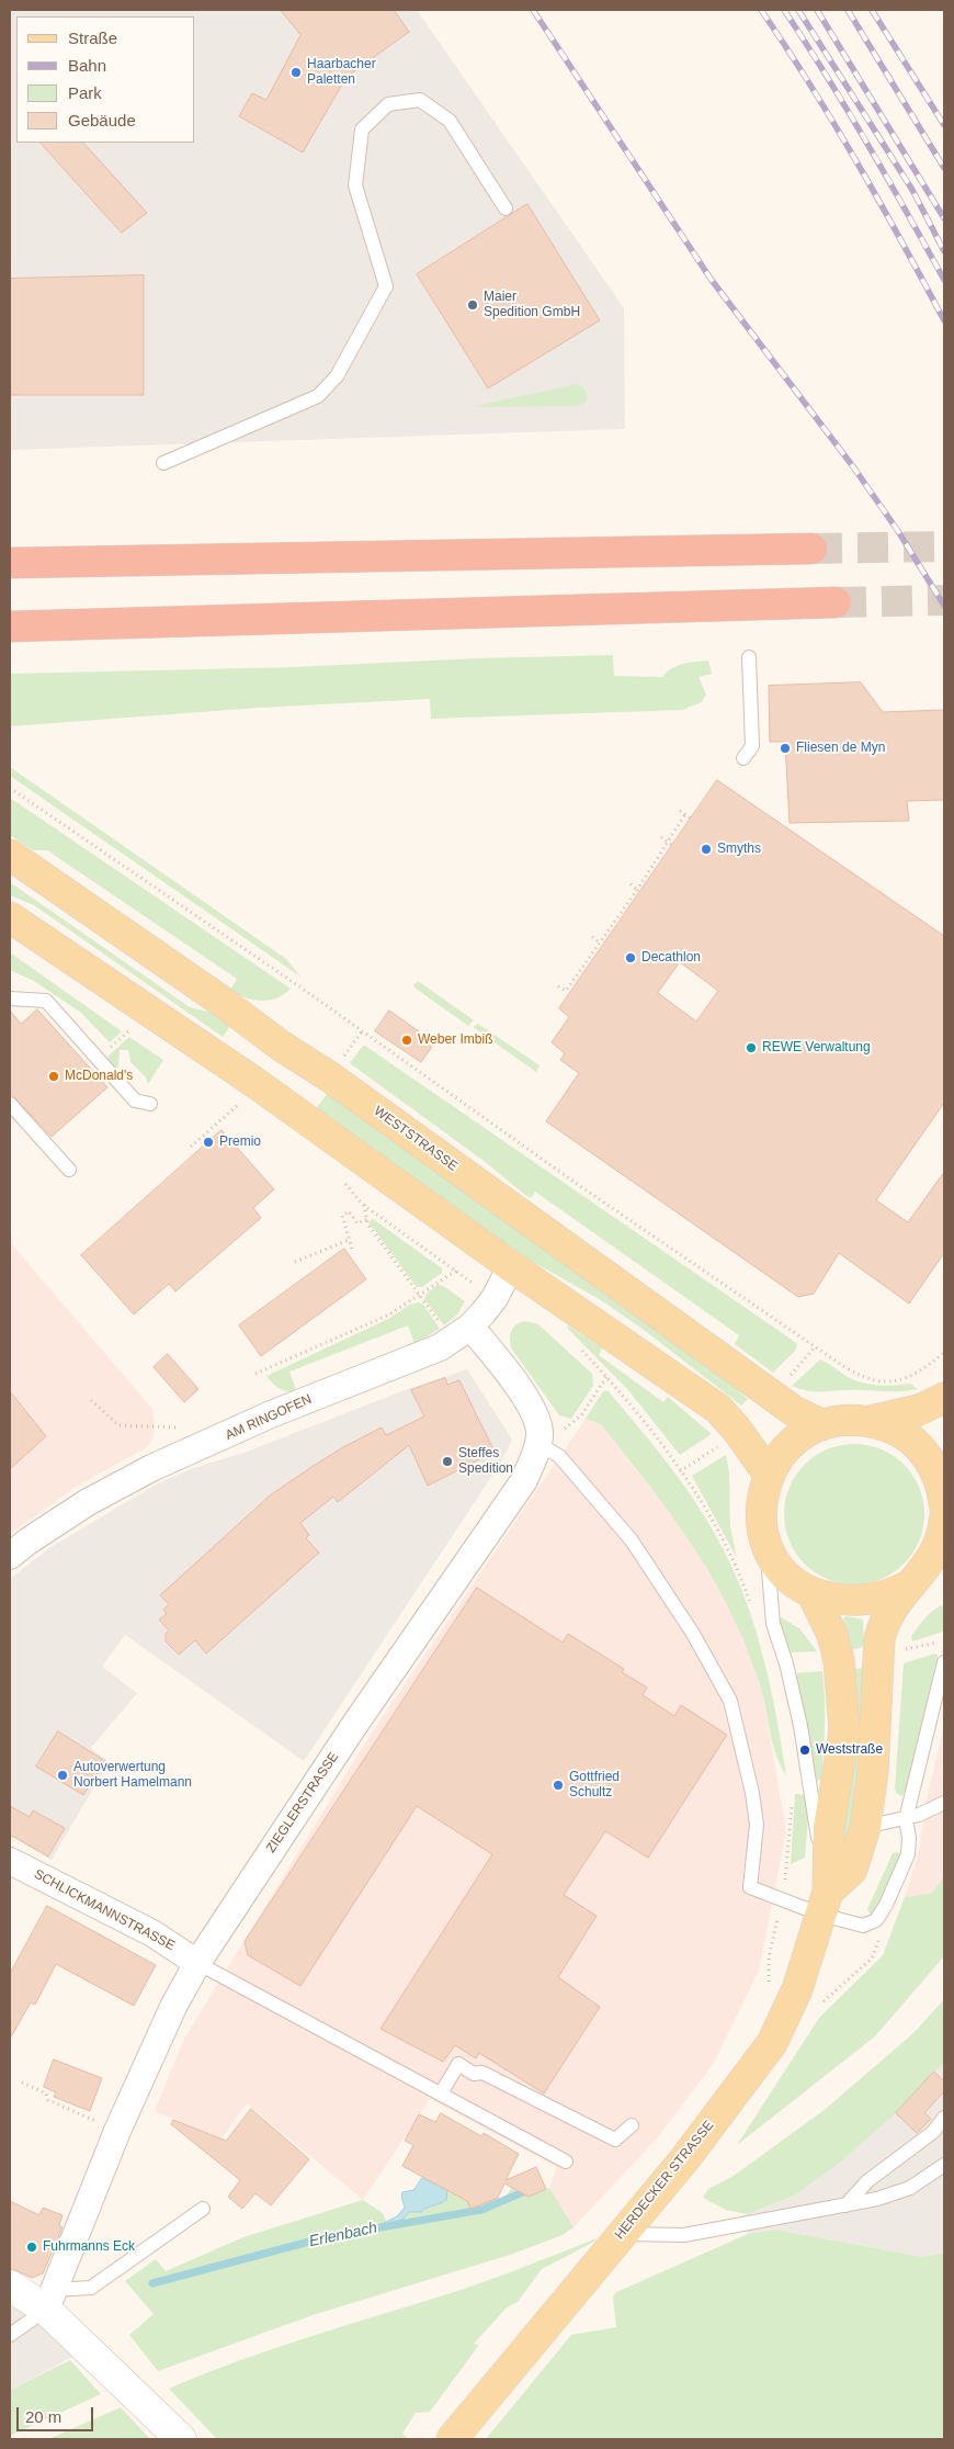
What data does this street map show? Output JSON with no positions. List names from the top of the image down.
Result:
{
  "streets": {
    "main road": ["WESTSTRASSE", "HERDECKER STRASSE"],
    "street": ["AM RINGOFEN", "ZIEGLERSTRASSE", "SCHLICKMANNSTRASSE"]
  },
  "crossings": [
    ["WESTSTRASSE", "HERDECKER STRASSE"],
    ["AM RINGOFEN", "ZIEGLERSTRASSE"],
    ["ZIEGLERSTRASSE", "SCHLICKMANNSTRASSE"]
  ],
  "water": ["Erlenbach"],
  "places": [
    "Haarbacher Paletten",
    "Maier Spedition GmbH",
    "Fliesen de Myn",
    "Smyths",
    "Decathlon",
    "Weber Imbiß",
    "REWE Verwaltung",
    "McDonald's",
    "Premio",
    "Steffes Spedition",
    "Weststraße",
    "Autoverwertung Norbert Hamelmann",
    "Gottfried Schultz",
    "Fuhrmanns Eck"
  ],
  "legend": [
    "Straße",
    "Bahn",
    "Park",
    "Gebäude"
  ],
  "scale_bar": "20 m"
}
